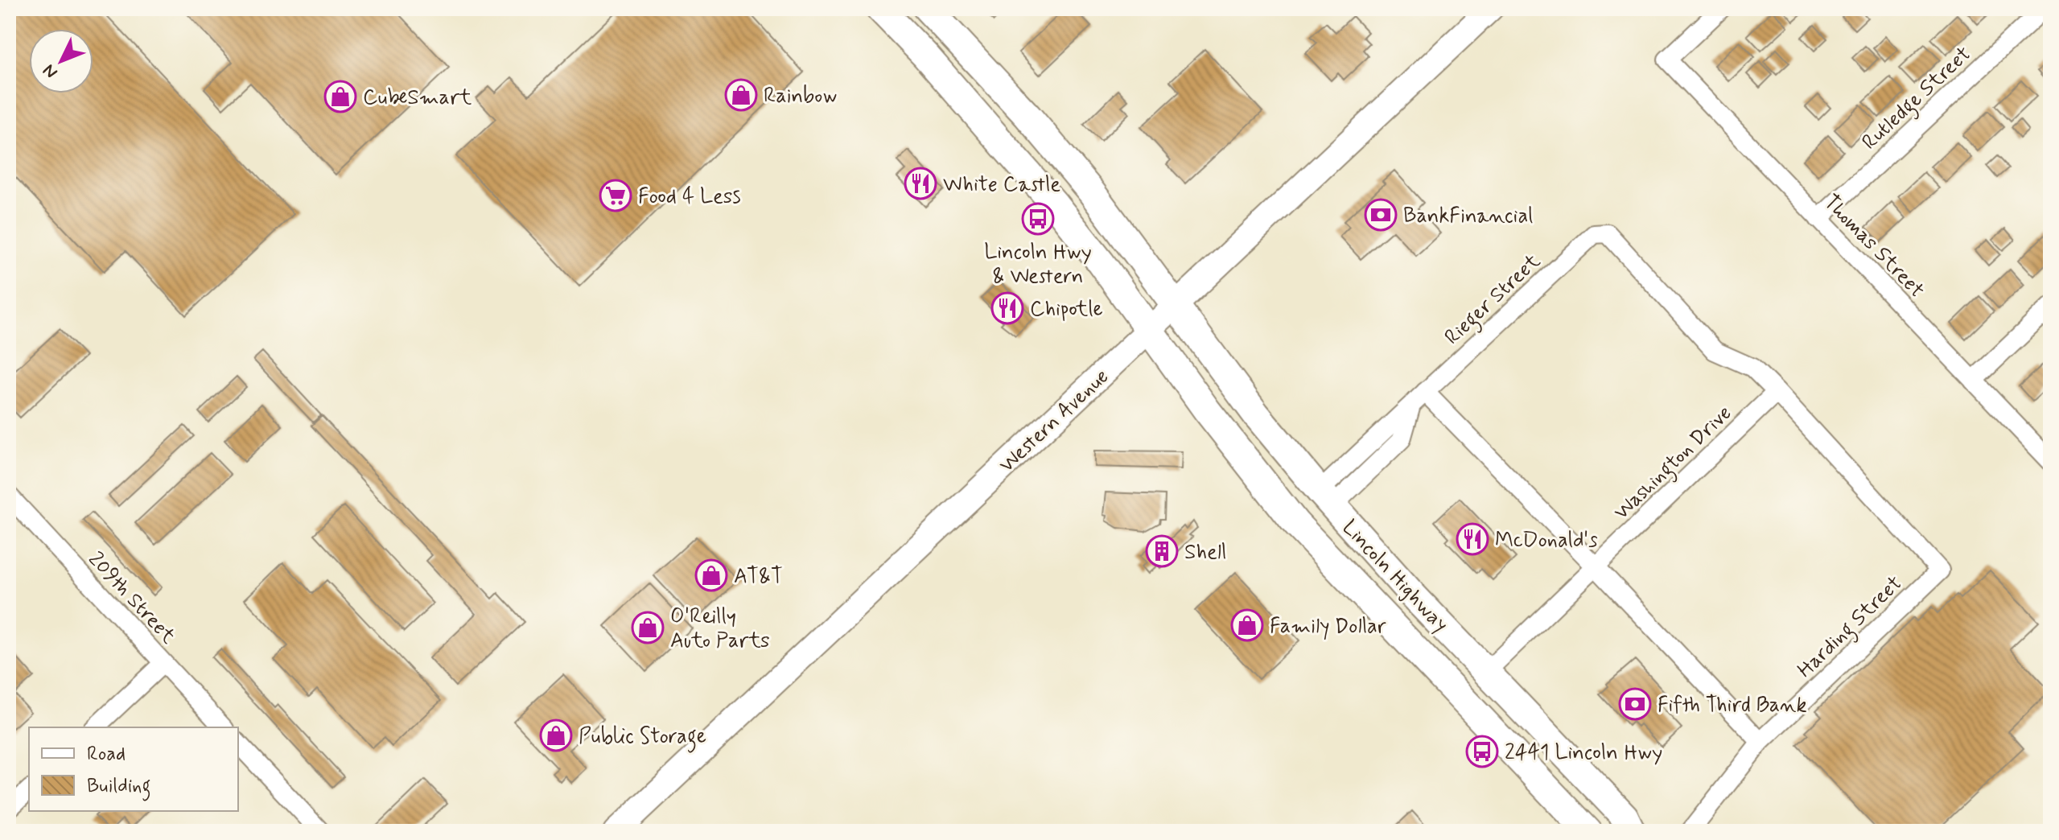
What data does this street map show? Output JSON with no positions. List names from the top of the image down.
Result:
{
  "streets": {
    "main road": ["Western Avenue", "Lincoln Highway"],
    "street": [
      "Rutledge Street",
      "Thomas Street",
      "Rieger Street",
      "Washington Drive",
      "209th Street",
      "Harding Street"
    ]
  },
  "crossings": [
    ["Rutledge Street", "Thomas Street"],
    ["Rieger Street", "Washington Drive"],
    ["Rieger Street", "Lincoln Highway"],
    ["Rieger Street", "Harding Street"],
    ["Western Avenue", "Lincoln Highway"],
    ["Washington Drive", "Lincoln Highway"],
    ["Washington Drive", "Harding Street"]
  ],
  "places": {
    "shop": [
      "Rainbow",
      "CubeSmart",
      "AT&T",
      "Family Dollar",
      "O'Reilly Auto Parts",
      "Public Storage"
    ],
    "restaurant": ["White Castle", "Chipotle", "McDonald's"],
    "supermarket": ["Food 4 Less"],
    "bank": ["BankFinancial", "Fifth Third Bank"],
    "bus stop": ["Lincoln Hwy & Western", "2441 Lincoln Hwy"],
    "building": ["Shell"]
  },
  "legend": ["Road", "Building"],
  "north": "bottom left"
}
